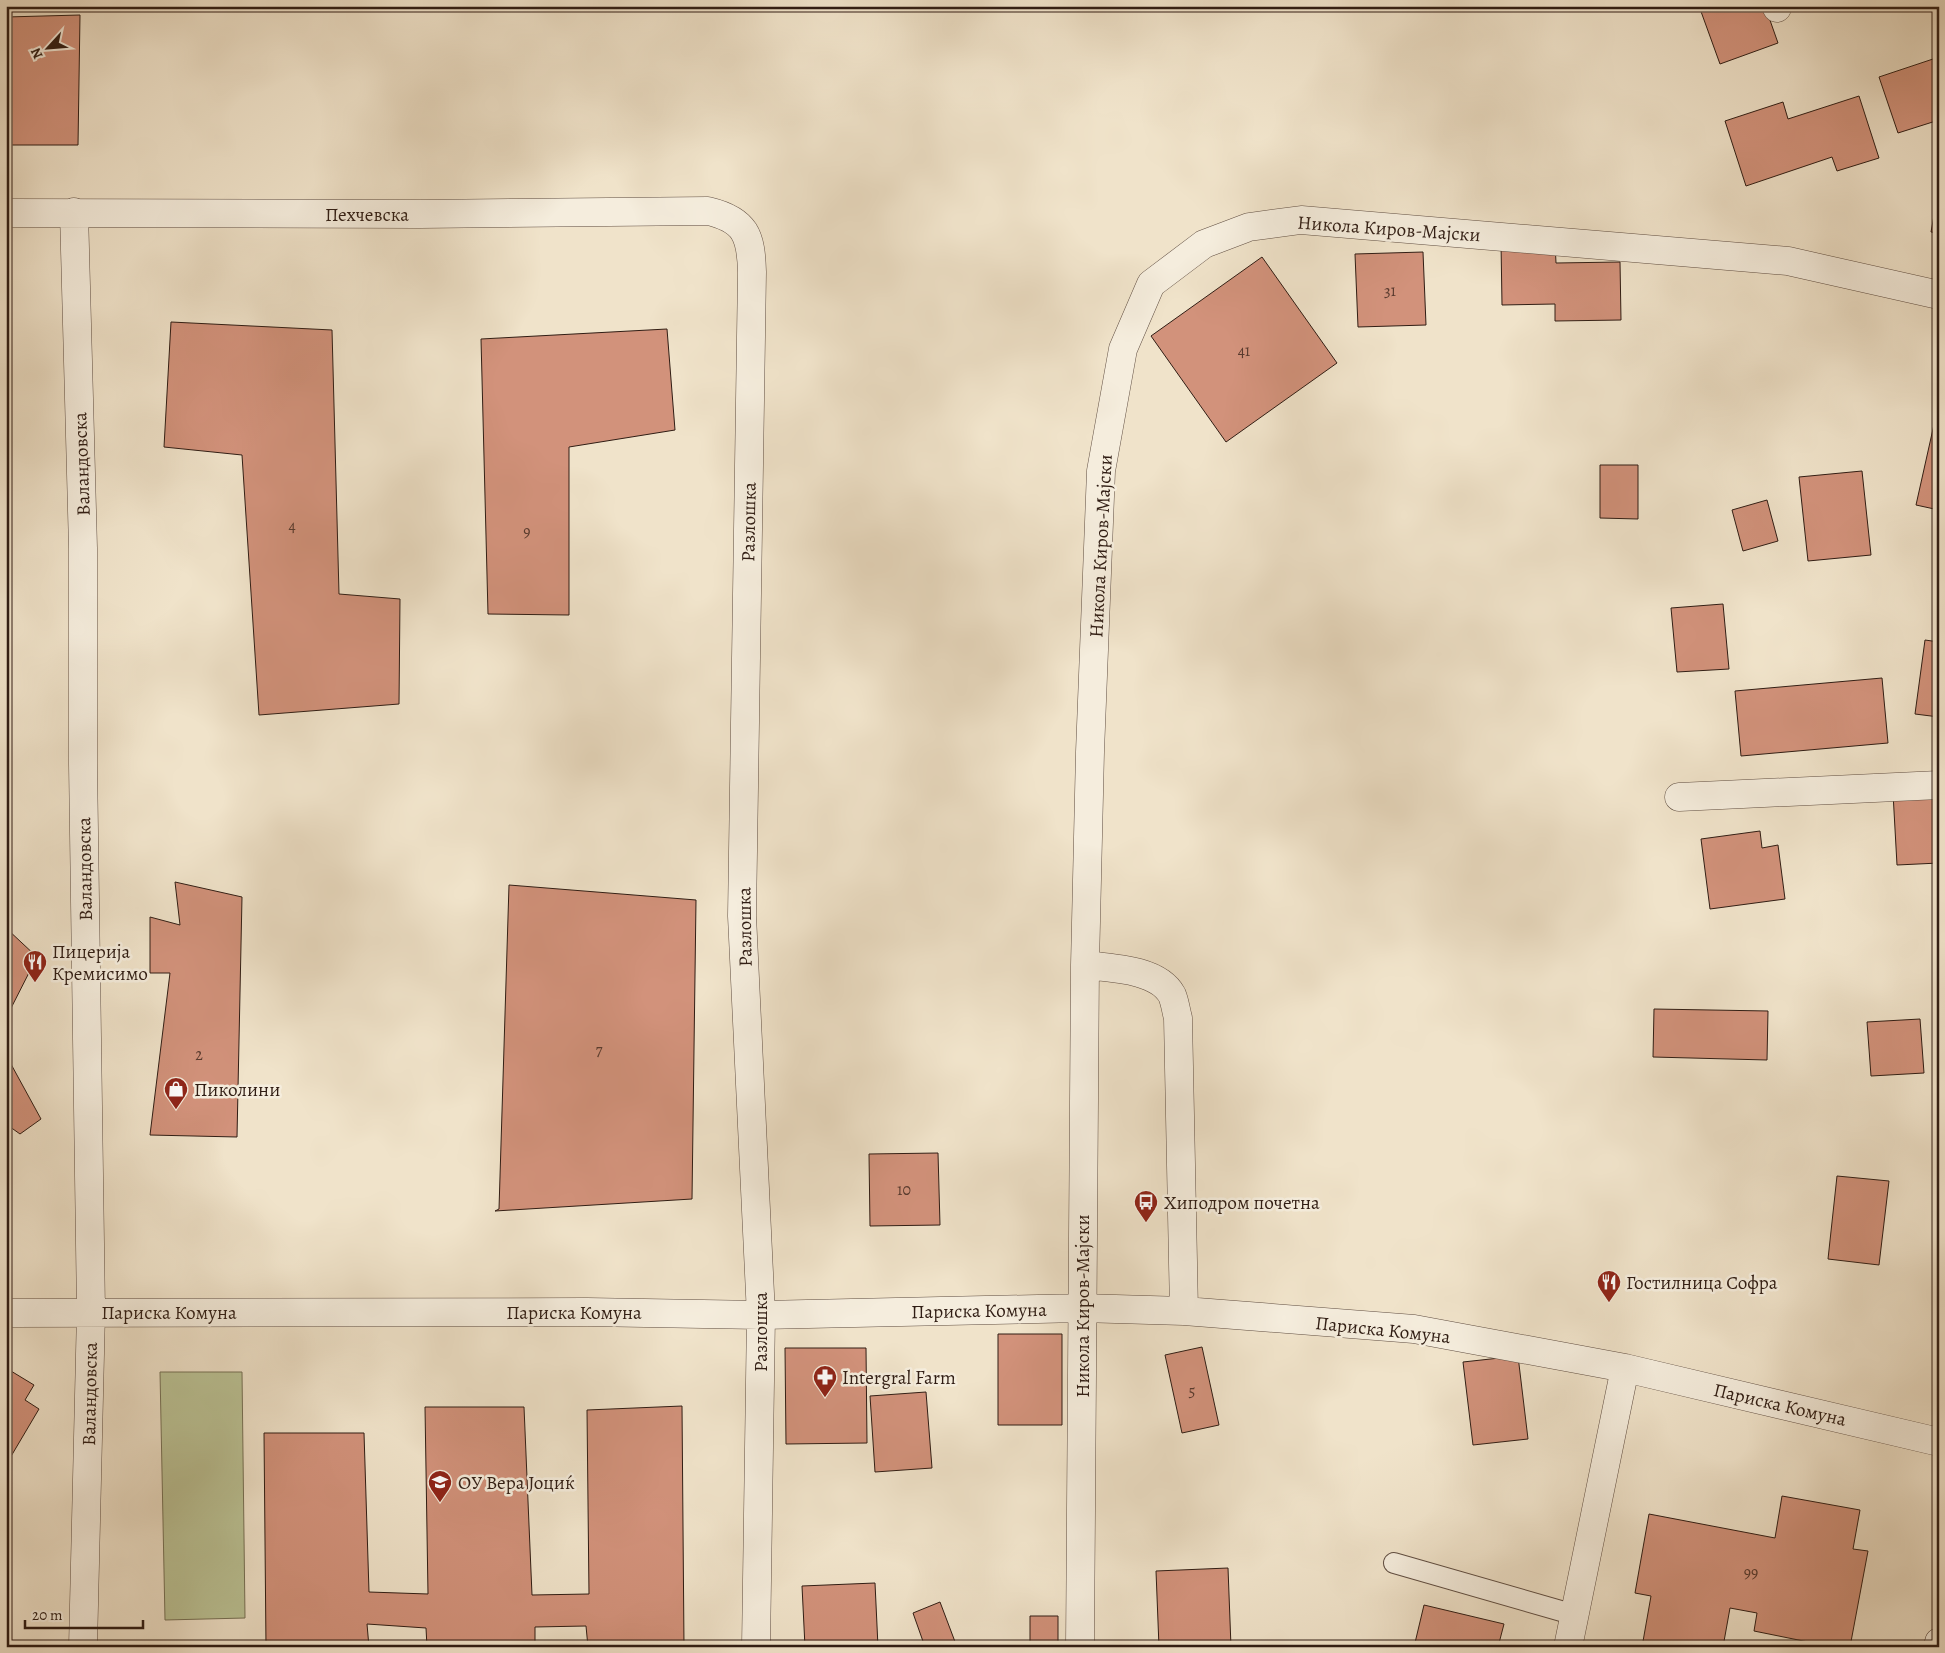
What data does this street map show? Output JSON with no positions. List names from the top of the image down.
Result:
{
  "streets": {
    "street": [
      "Пехчевска",
      "Никола Киров-Мајски",
      "Валандовска",
      "Разлошка",
      "Париска Комуна"
    ]
  },
  "crossings": [
    ["Пехчевска", "Валандовска"],
    ["Пехчевска", "Разлошка"],
    ["Никола Киров-Мајски", "Париска Комуна"],
    ["Валандовска", "Париска Комуна"],
    ["Разлошка", "Париска Комуна"]
  ],
  "places": {
    "restaurant": ["Пицерија Кремисимо", "Гостилница Софра"],
    "shop": ["Пиколини"],
    "bus stop": ["Хиподром почетна"],
    "pharmacy": ["Intergral Farm"],
    "school or university": ["ОУ Вера Јоциќ"]
  },
  "house_numbers": [
    "31",
    "41",
    "4",
    "9",
    "7",
    "2",
    "10",
    "5",
    "99"
  ],
  "scale_bar": "20 m",
  "north": "bottom left"
}
